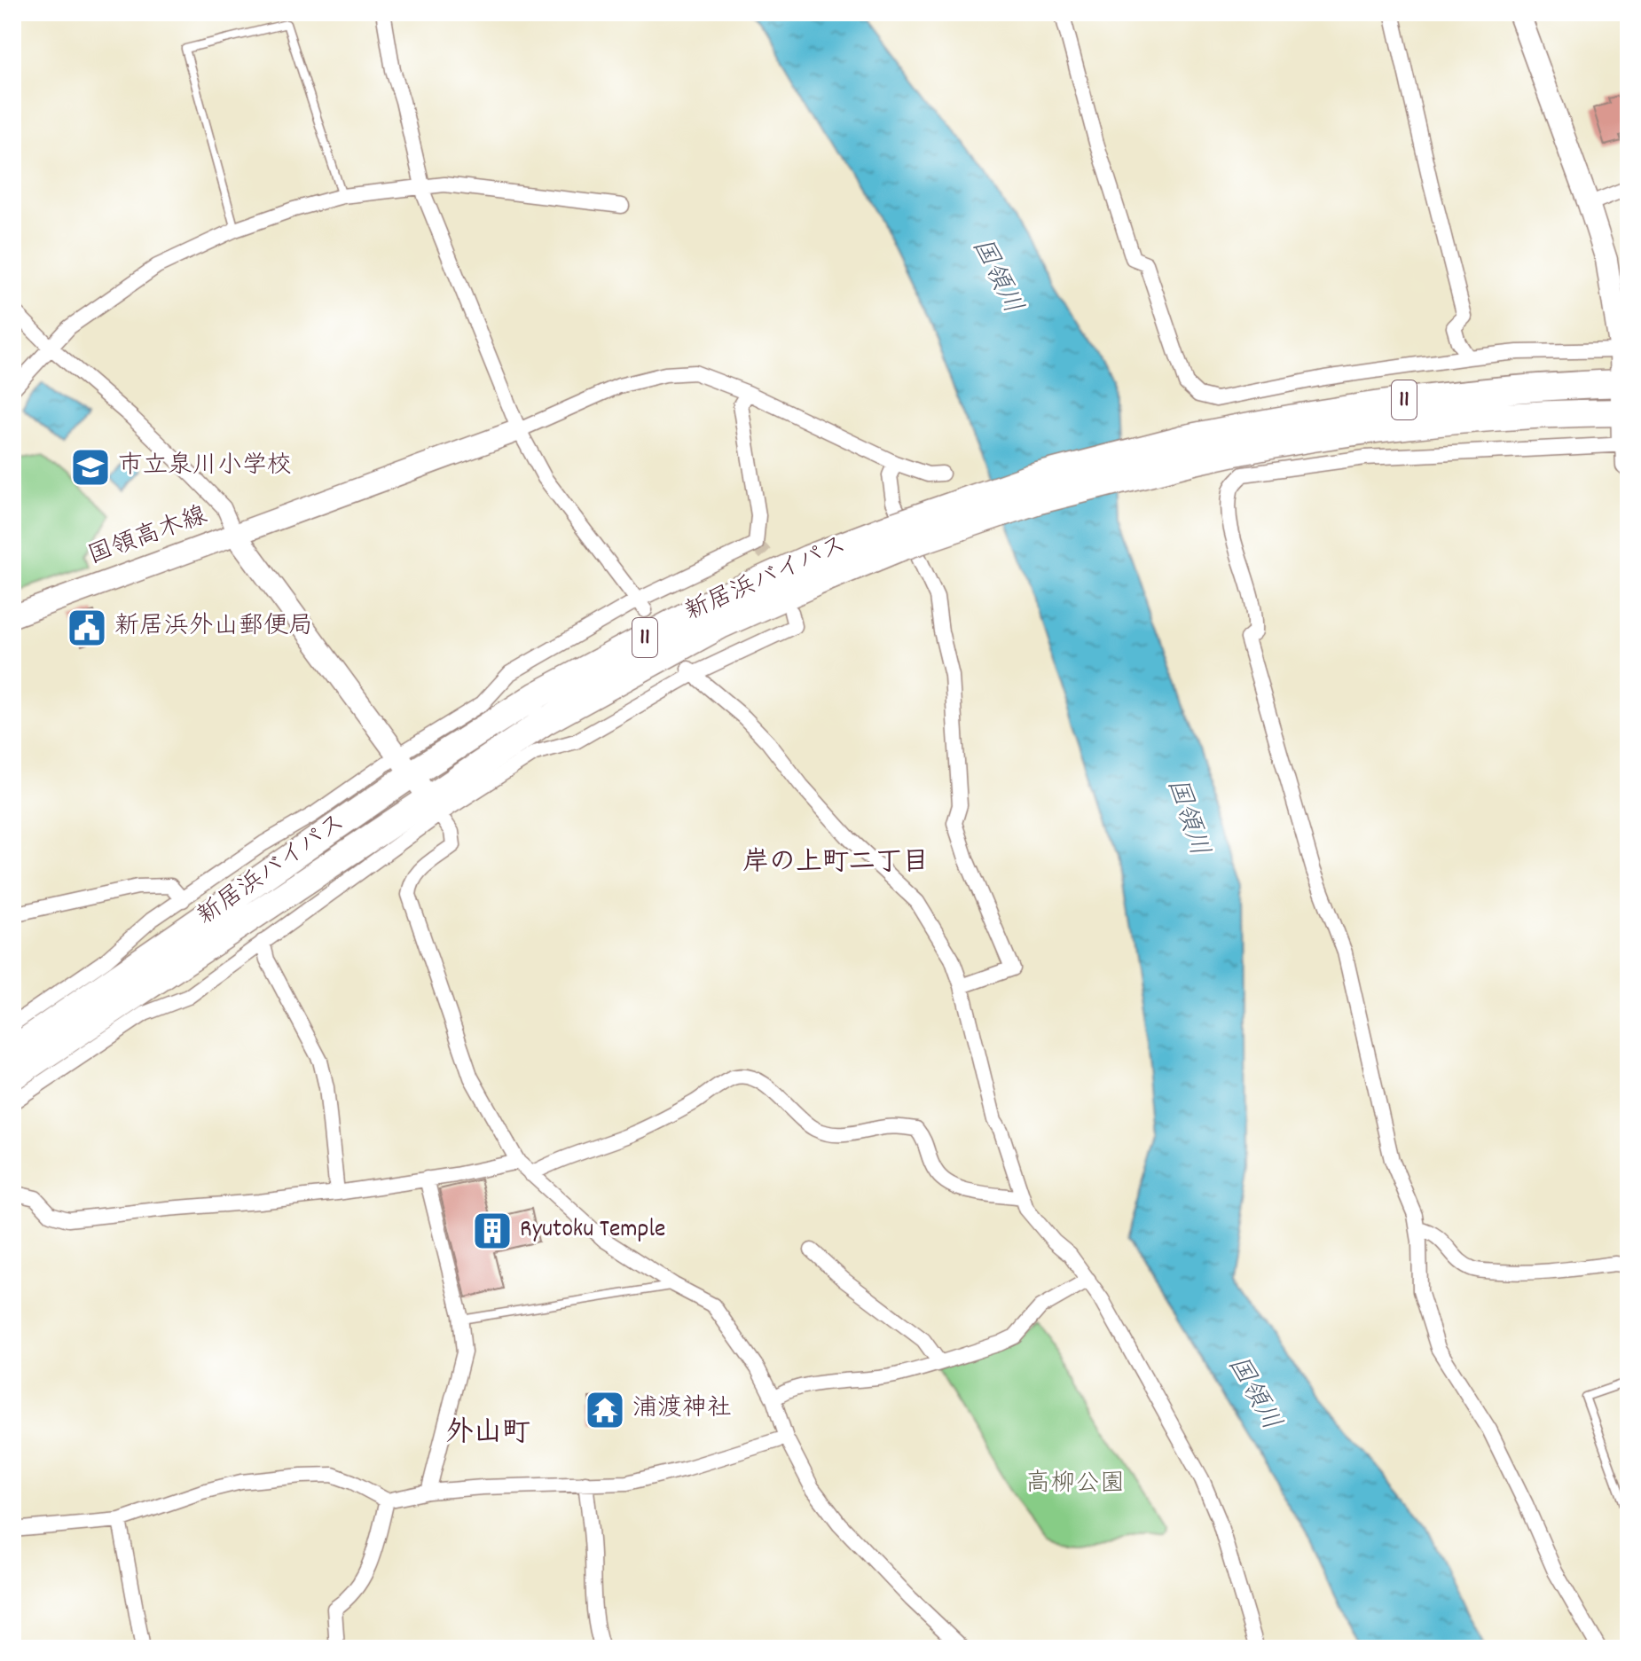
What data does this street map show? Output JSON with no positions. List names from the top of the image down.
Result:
{
  "streets": {
    "highway": ["11", "新居浜バイパス"],
    "main road": ["国領高木線"]
  },
  "crossings": [
    ["国領高木線", "新居浜バイパス"]
  ],
  "districts": ["岸の上町二丁目", "外山町"],
  "water": ["国領川"],
  "parks": ["高柳公園"],
  "places": {
    "school or university": ["市立泉川小学校"],
    "public building": ["新居浜外山郵便局"],
    "building": ["Ryutoku Temple"],
    "temple": ["浦渡神社"]
  }
}
